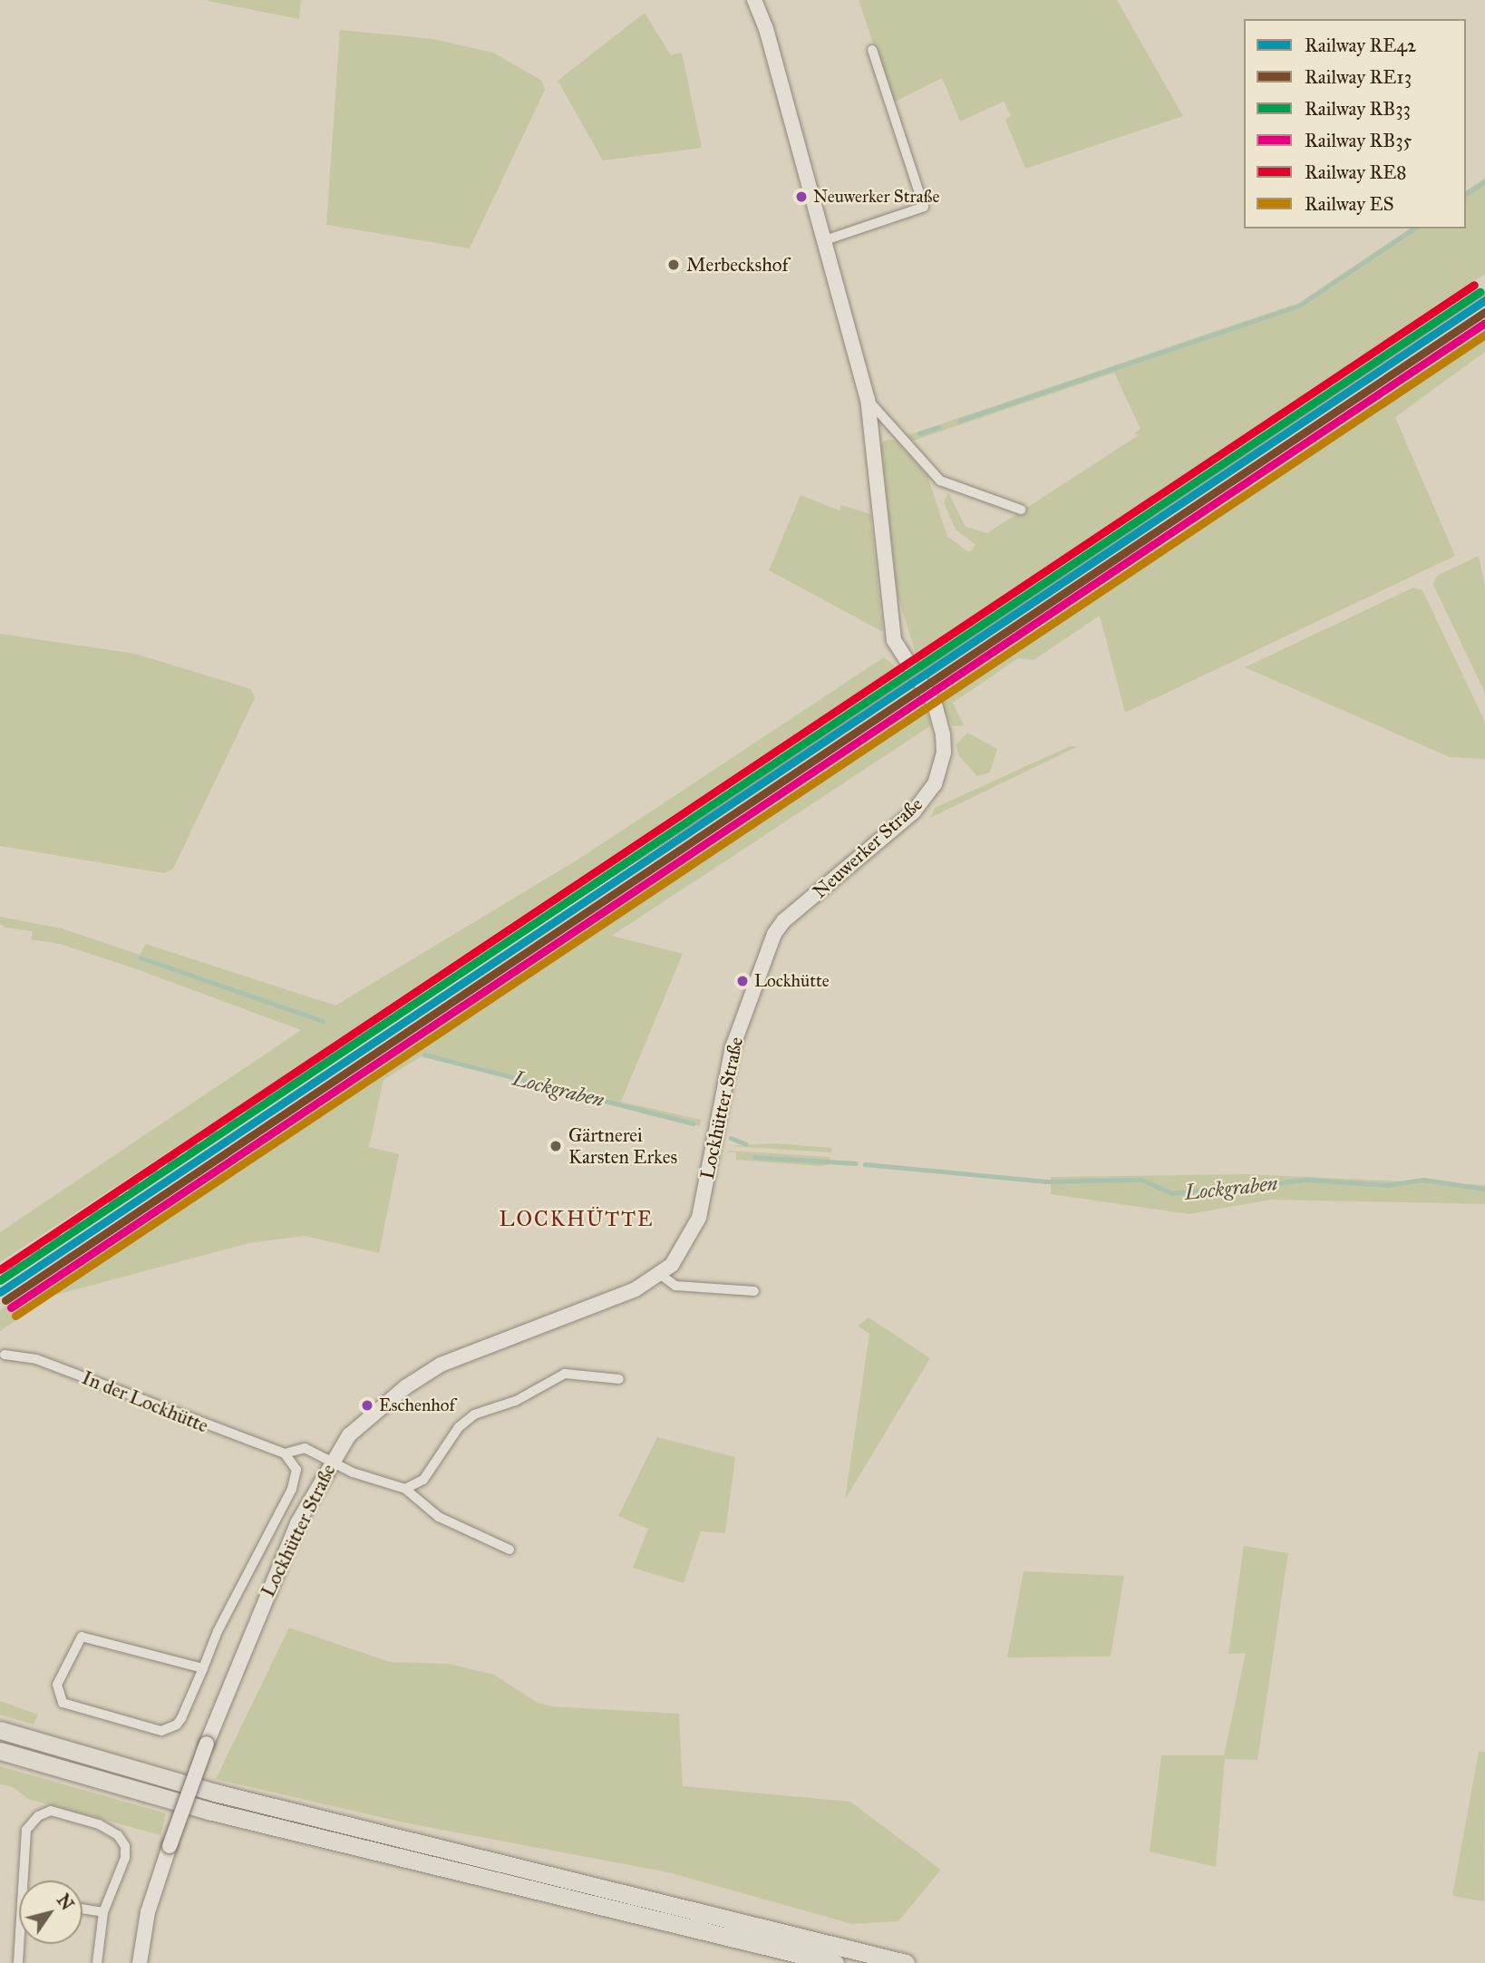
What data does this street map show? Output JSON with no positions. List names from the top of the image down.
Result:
{
  "streets": {
    "street": ["Neuwerker Straße", "Lockhütter Straße", "In der Lockhütte"]
  },
  "crossings": [
    ["Neuwerker Straße", "Lockhütter Straße"],
    ["Lockhütter Straße", "In der Lockhütte"]
  ],
  "districts": ["LOCKHÜTTE"],
  "water": ["Lockgraben"],
  "places": [
    "Neuwerker Straße",
    "Merbeckshof",
    "Lockhütte",
    "Gärtnerei Karsten Erkes",
    "Eschenhof"
  ],
  "lines": [
    "rail line RE8",
    "rail line RB33",
    "rail line RE42",
    "rail line RE13",
    "rail line RB35",
    "rail line ES"
  ],
  "legend": [
    "Railway RE42",
    "Railway RE13",
    "Railway RB33",
    "Railway RB35",
    "Railway RE8",
    "Railway ES"
  ],
  "north": "top right"
}
